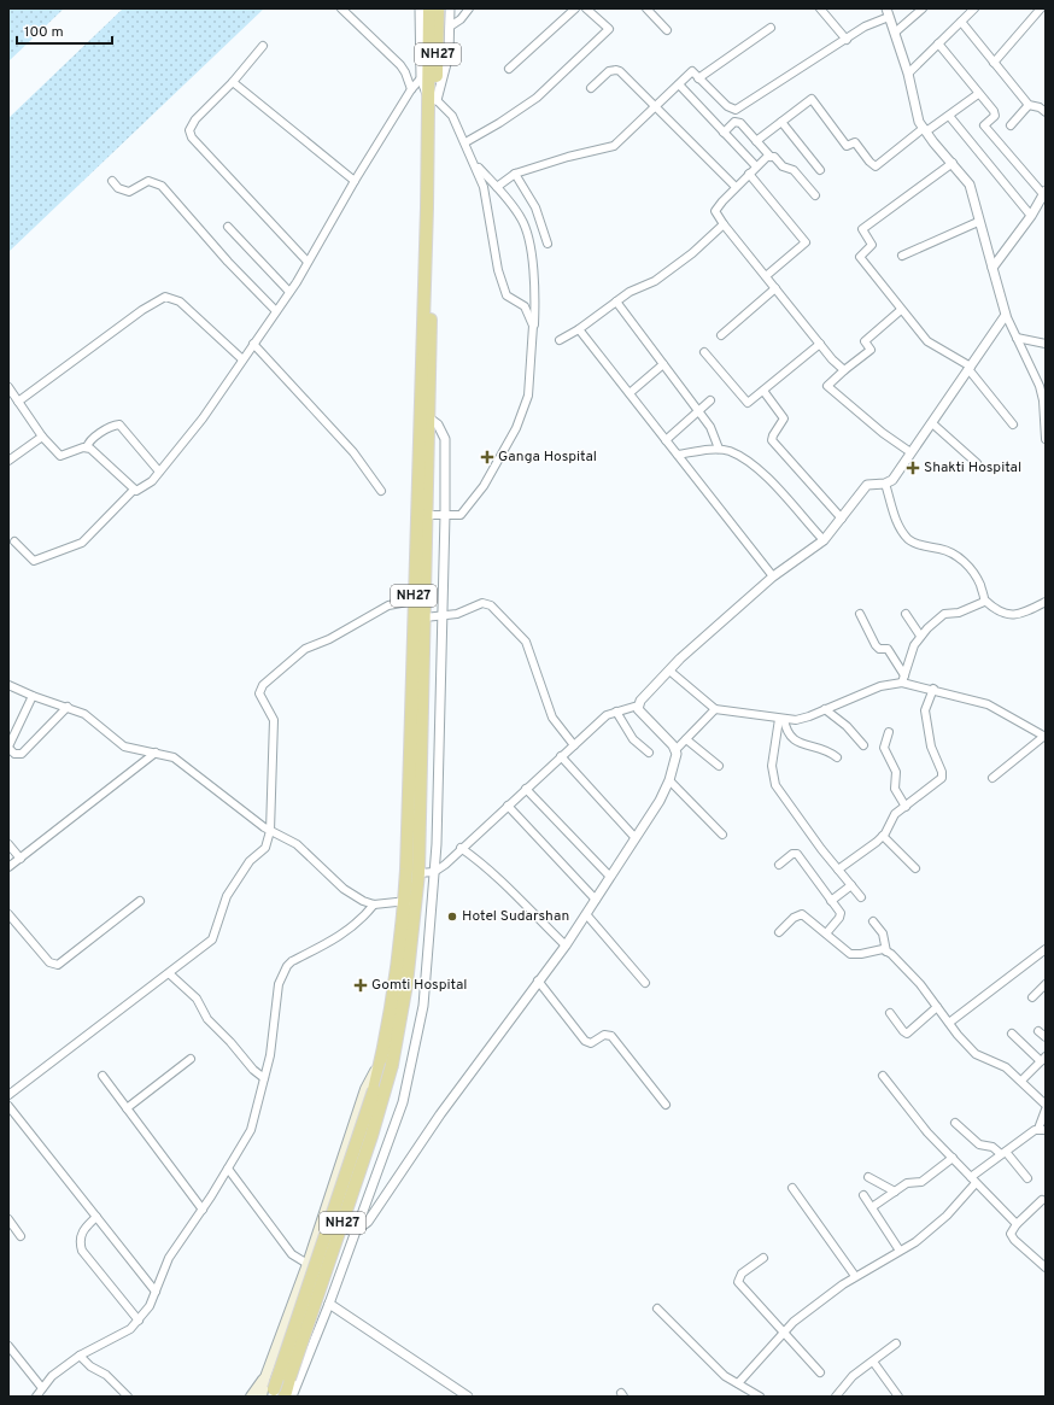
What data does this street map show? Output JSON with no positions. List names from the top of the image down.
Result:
{
  "streets": {
    "highway": ["NH27"]
  },
  "places": {
    "health": ["Ganga Hospital", "Shakti Hospital", "Gomti Hospital"],
    "other": ["Hotel Sudarshan"]
  },
  "scale_bar": "100 m"
}
